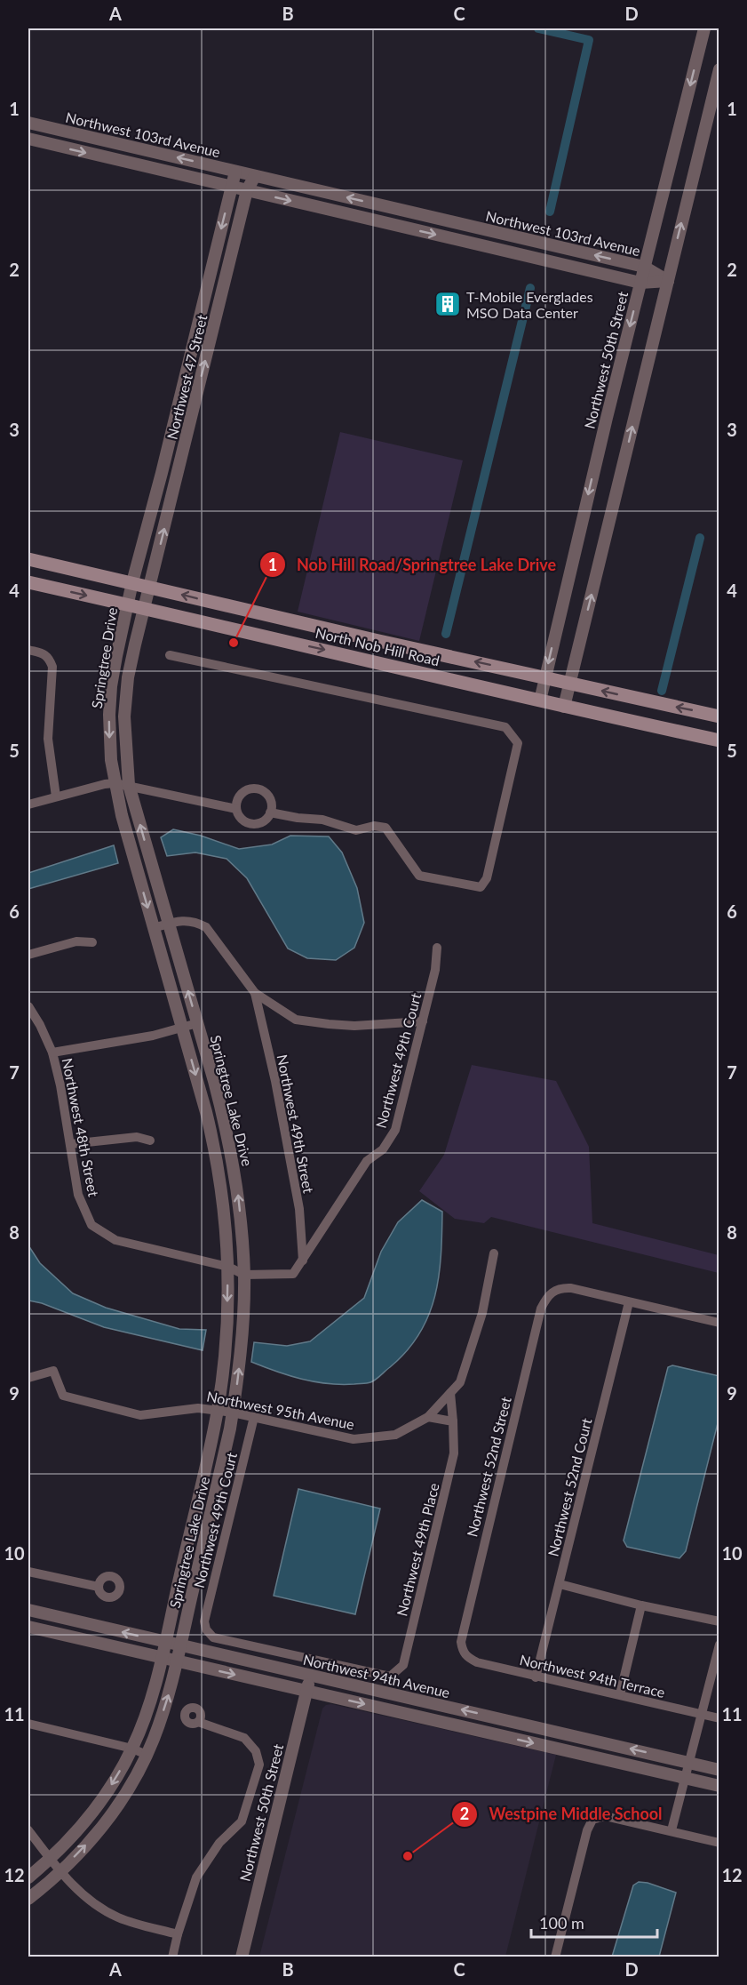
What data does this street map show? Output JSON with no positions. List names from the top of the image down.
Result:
{
  "streets": {
    "main road": ["North Nob Hill Road"],
    "street": [
      "Northwest 103rd Avenue",
      "Northwest 50th Street",
      "Northwest 47 Street",
      "Springtree Drive",
      "Northwest 49th Court",
      "Springtree Lake Drive",
      "Northwest 49th Street",
      "Northwest 48th Street",
      "Northwest 95th Avenue",
      "Northwest 52nd Street",
      "Northwest 52nd Court",
      "Northwest 49th Place",
      "Northwest 94th Avenue",
      "Northwest 94th Terrace"
    ]
  },
  "crossings": [
    ["Northwest 103rd Avenue", "Northwest 50th Street"],
    ["Northwest 103rd Avenue", "Northwest 47 Street"],
    ["Northwest 50th Street", "North Nob Hill Road"],
    ["Northwest 50th Street", "Northwest 94th Avenue"],
    ["Northwest 47 Street", "North Nob Hill Road"],
    ["Northwest 47 Street", "Springtree Drive"],
    ["Northwest 47 Street", "Springtree Lake Drive"],
    ["North Nob Hill Road", "Springtree Drive"],
    ["North Nob Hill Road", "Springtree Lake Drive"],
    ["Springtree Drive", "Springtree Lake Drive"],
    ["Northwest 49th Court", "Springtree Lake Drive"],
    ["Northwest 49th Court", "Northwest 49th Street"],
    ["Northwest 49th Court", "Northwest 48th Street"],
    ["Northwest 49th Court", "Northwest 95th Avenue"],
    ["Northwest 49th Court", "Northwest 49th Place"],
    ["Springtree Lake Drive", "Northwest 95th Avenue"],
    ["Springtree Lake Drive", "Northwest 94th Avenue"],
    ["Northwest 95th Avenue", "Northwest 49th Place"],
    ["Northwest 52nd Street", "Northwest 52nd Court"],
    ["Northwest 52nd Street", "Northwest 94th Terrace"],
    ["Northwest 52nd Court", "Northwest 94th Terrace"]
  ],
  "one_way": ["Springtree Drive"],
  "places": {
    "building": ["T-Mobile Everglades MSO Data Center"],
    "other": ["Nob Hill Road/Springtree Lake Drive", "Westpine Middle School"]
  },
  "scale_bar": "100 m",
  "grid": {
    "columns": [
      "A",
      "B",
      "C",
      "D"
    ],
    "rows": [
      "1",
      "2",
      "3",
      "4",
      "5",
      "6",
      "7",
      "8",
      "9",
      "10",
      "11",
      "12"
    ]
  }
}
